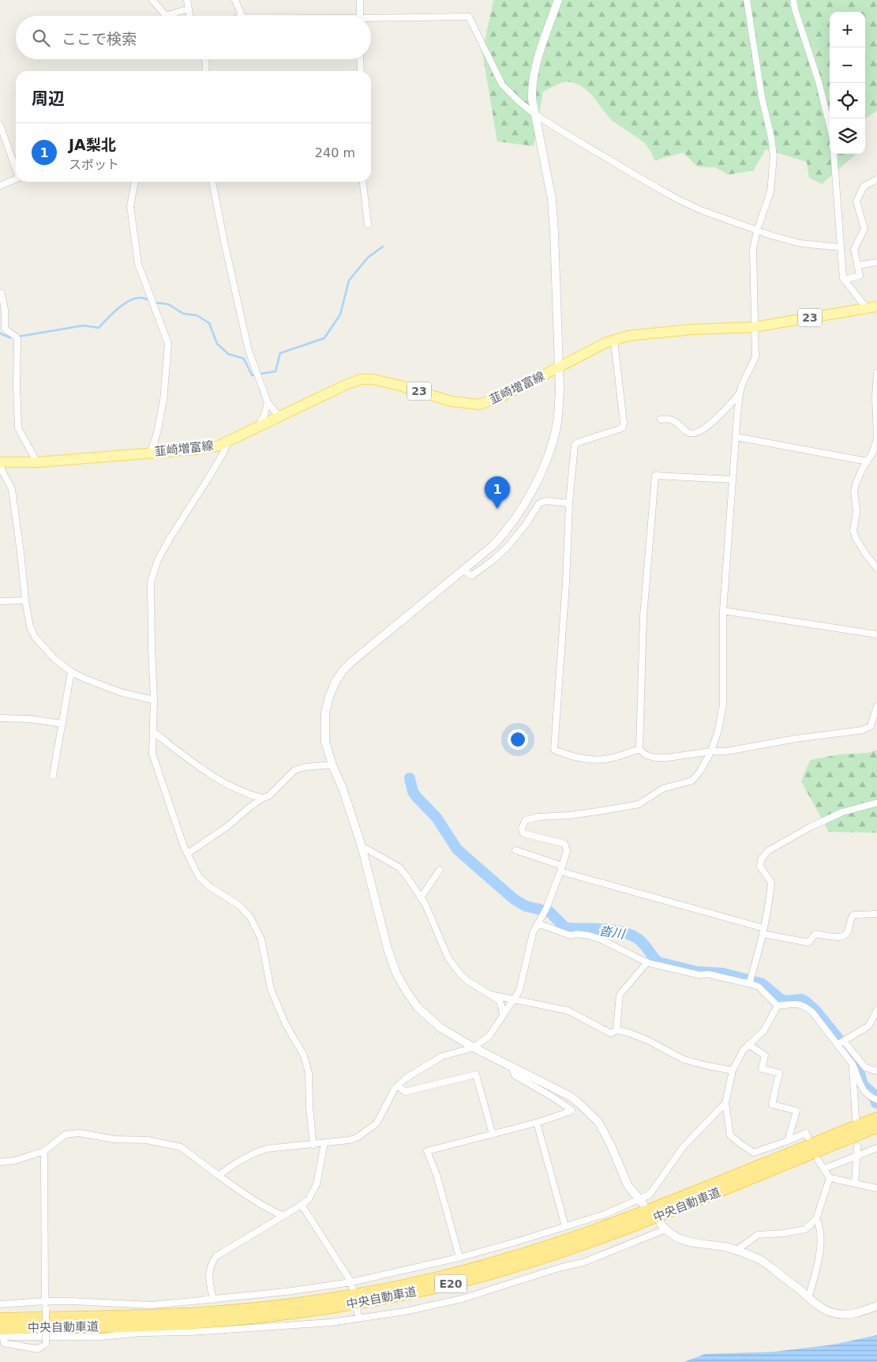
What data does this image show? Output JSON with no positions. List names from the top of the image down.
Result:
{
  "streets": {
    "highway": ["中央自動車道", "E20"],
    "main road": ["23", "韮崎増富線"]
  },
  "water": ["沓川"],
  "page": {
    "map_buttons": ["+", "−"],
    "search": "ここで検索",
    "heading": "周辺",
    "list": [
      {
        "mark": "1",
        "name": "JA梨北",
        "note": "スポット",
        "value": "240 m"
      }
    ],
    "pins": "1"
  }
}
